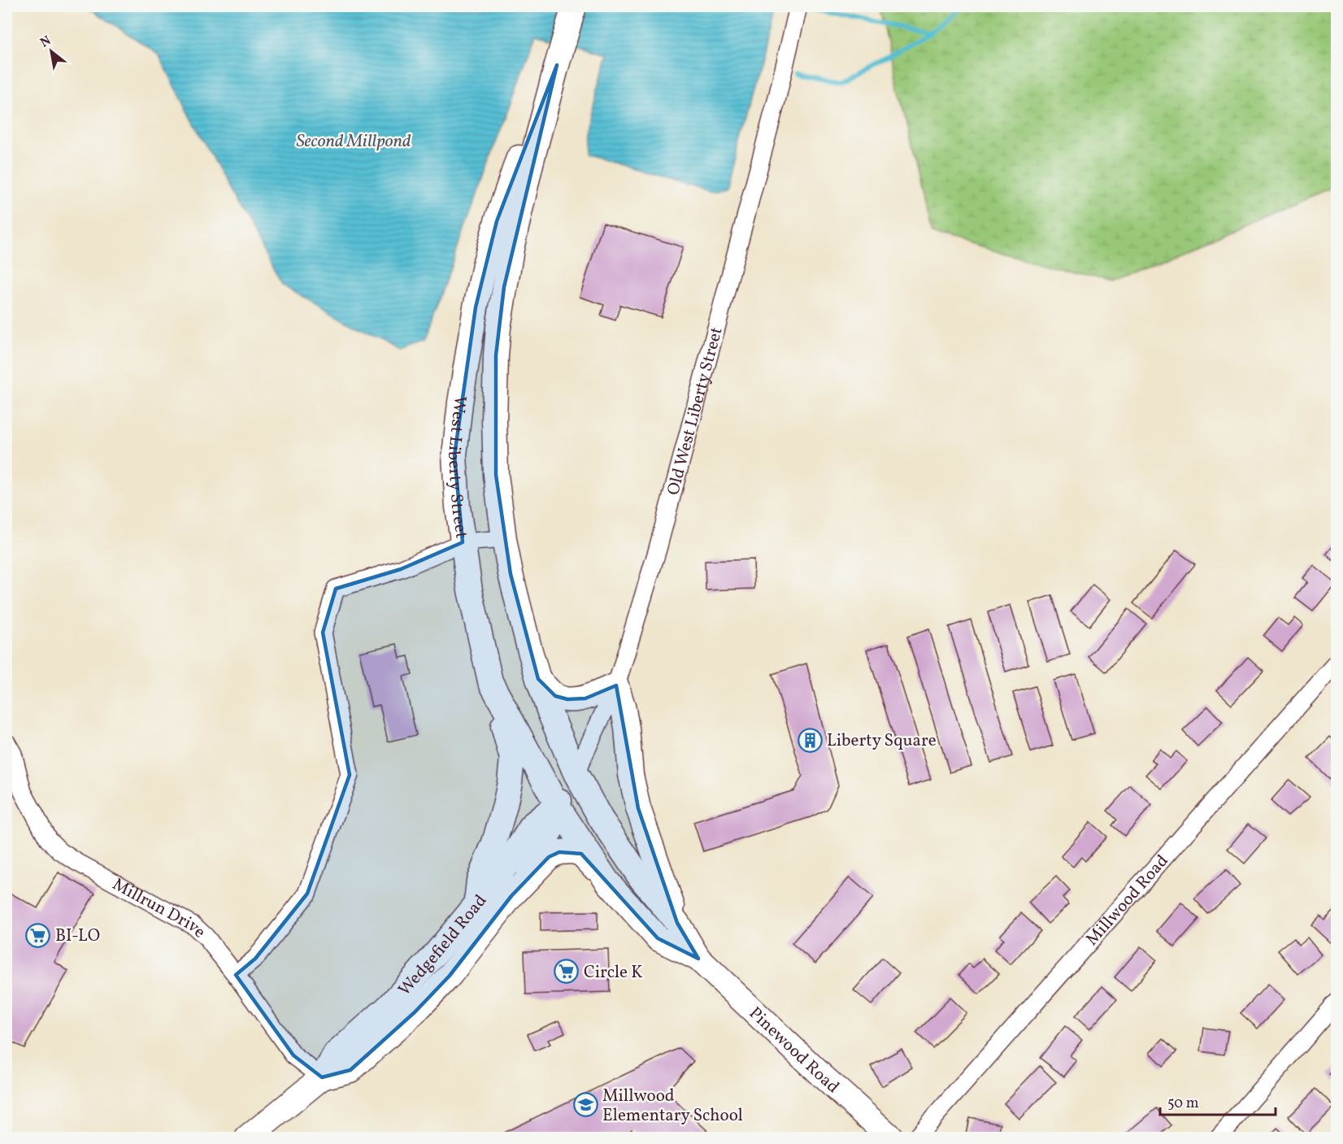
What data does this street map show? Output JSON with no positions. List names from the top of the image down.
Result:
{
  "streets": {
    "main road": [
      "Old West Liberty Street",
      "West Liberty Street",
      "Wedgefield Road",
      "Pinewood Road"
    ],
    "street": ["Millwood Road", "Millrun Drive"]
  },
  "crossings": [
    ["Old West Liberty Street", "West Liberty Street"],
    ["Old West Liberty Street", "Wedgefield Road"],
    ["Old West Liberty Street", "Pinewood Road"],
    ["West Liberty Street", "Wedgefield Road"],
    ["West Liberty Street", "Pinewood Road"],
    ["Millrun Drive", "Wedgefield Road"],
    ["Wedgefield Road", "Pinewood Road"]
  ],
  "water": ["Second Millpond"],
  "places": {
    "building": ["Liberty Square"],
    "supermarket": ["BI-LO", "Circle K"],
    "school or university": ["Millwood Elementary School"]
  },
  "scale_bar": "50 m",
  "north": "top left"
}
